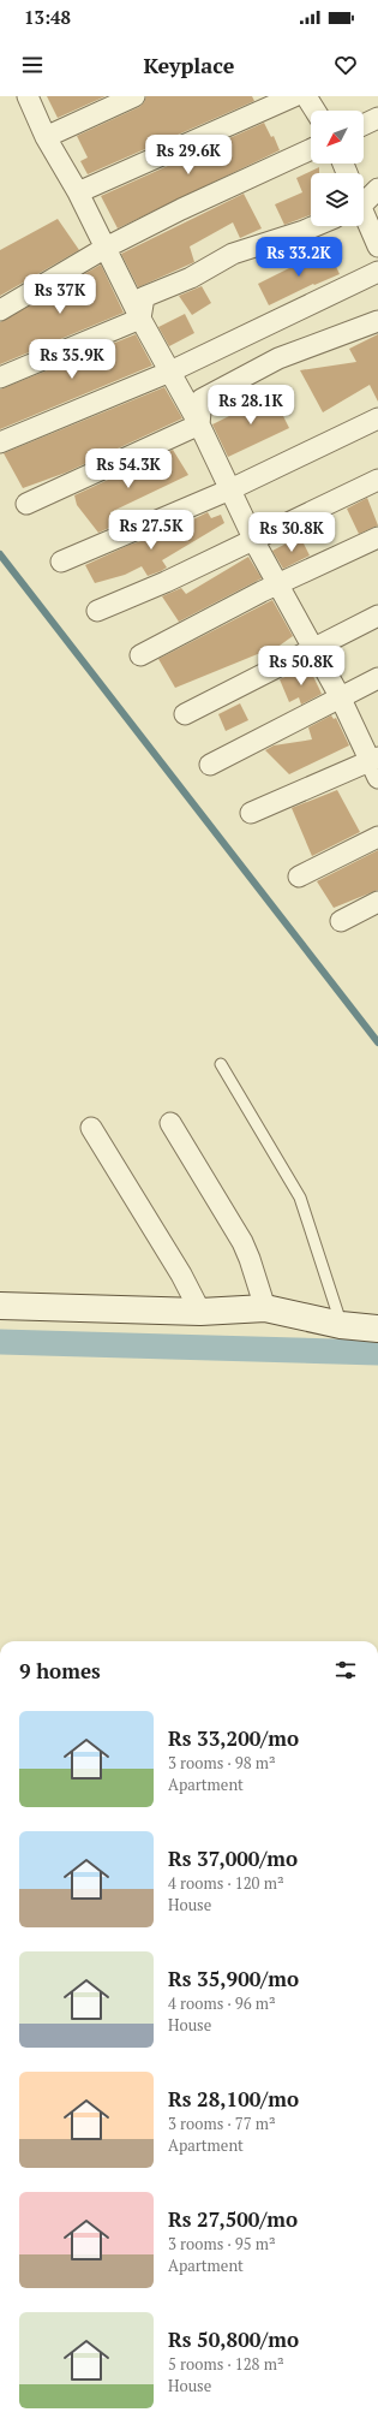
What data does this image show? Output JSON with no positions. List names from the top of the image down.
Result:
{
  "north": "bottom left",
  "page": {
    "status": "13:48",
    "header": "Keyplace",
    "price": [
      "Rs 29.6K",
      "Rs 33.2K",
      "Rs 37K",
      "Rs 35.9K",
      "Rs 28.1K",
      "Rs 54.3K",
      "Rs 27.5K",
      "Rs 30.8K",
      "Rs 50.8K"
    ],
    "heading": "9 homes",
    "list": [
      {
        "name": "Rs 33,200/mo",
        "note": "3 rooms · 98 m² · Apartment"
      },
      {
        "name": "Rs 37,000/mo",
        "note": "4 rooms · 120 m² · House"
      },
      {
        "name": "Rs 35,900/mo",
        "note": "4 rooms · 96 m² · House"
      },
      {
        "name": "Rs 28,100/mo",
        "note": "3 rooms · 77 m² · Apartment"
      },
      {
        "name": "Rs 27,500/mo",
        "note": "3 rooms · 95 m² · Apartment"
      },
      {
        "name": "Rs 50,800/mo",
        "note": "5 rooms · 128 m² · House"
      }
    ]
  }
}
